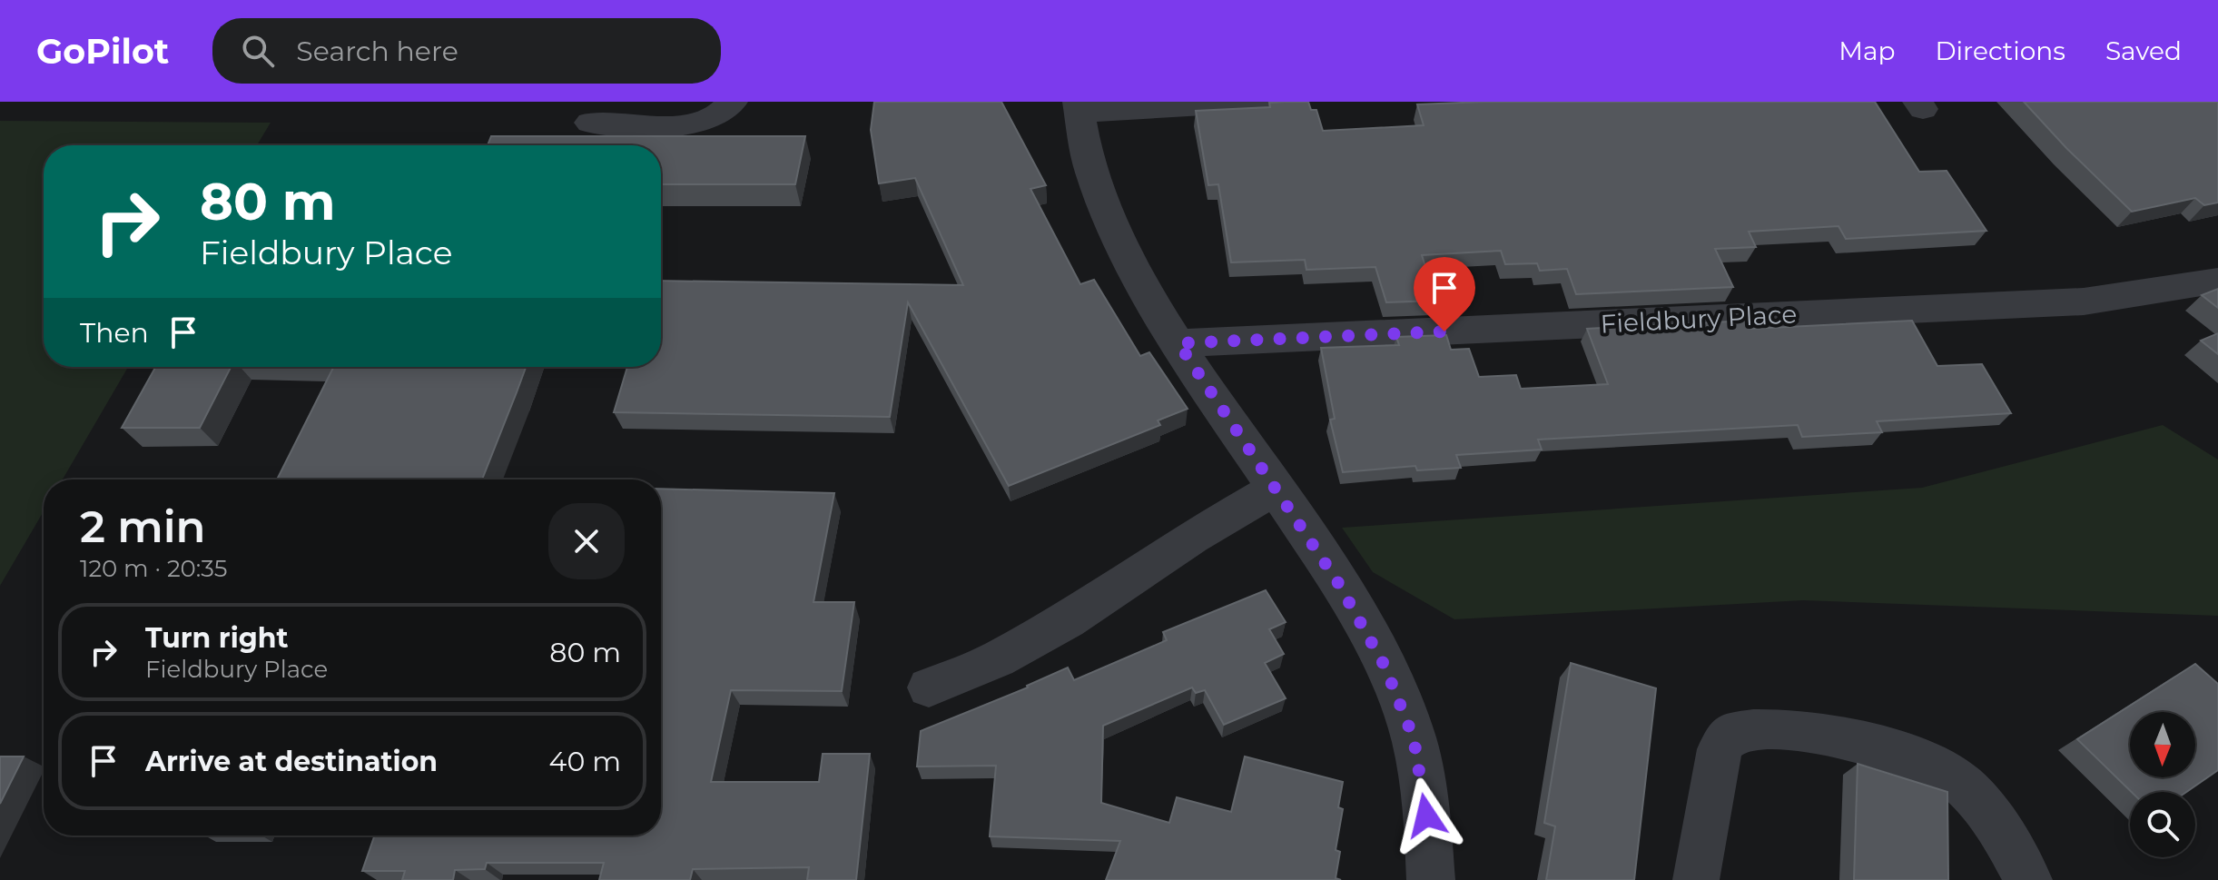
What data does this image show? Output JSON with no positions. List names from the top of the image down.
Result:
{
  "streets": {
    "street": ["Fieldbury Place"]
  },
  "north": "bottom",
  "page": {
    "header": "GoPilot",
    "search": "Search here",
    "nav": ["Map", "Directions", "Saved"],
    "turn": ["80 m", "Fieldbury Place"],
    "then": "Then",
    "heading": ["2 min", "120 m · 20:35"],
    "list": [
      {
        "name": "Turn right",
        "note": "Fieldbury Place",
        "value": "80 m"
      },
      {
        "name": "Arrive at destination",
        "value": "40 m"
      }
    ]
  }
}
